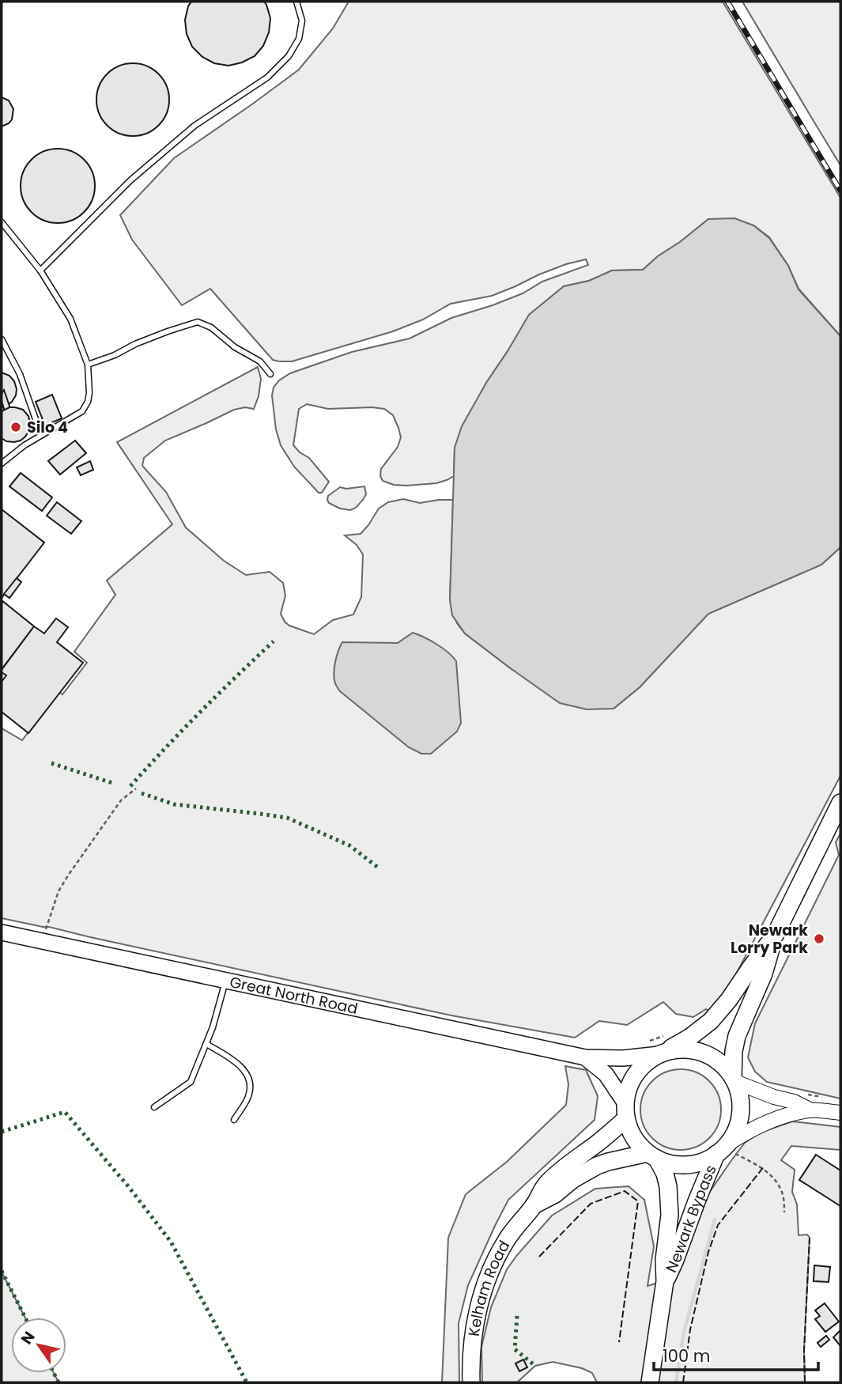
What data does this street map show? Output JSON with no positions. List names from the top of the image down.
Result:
{
  "streets": {
    "highway": ["Newark Bypass", "Kelham Road"],
    "main road": ["Great North Road"]
  },
  "crossings": [
    ["Great North Road", "Newark Bypass"],
    ["Great North Road", "Kelham Road"],
    ["Newark Bypass", "Kelham Road"]
  ],
  "places": ["Silo 4", "Newark Lorry Park"],
  "scale_bar": "100 m",
  "north": "top left"
}
